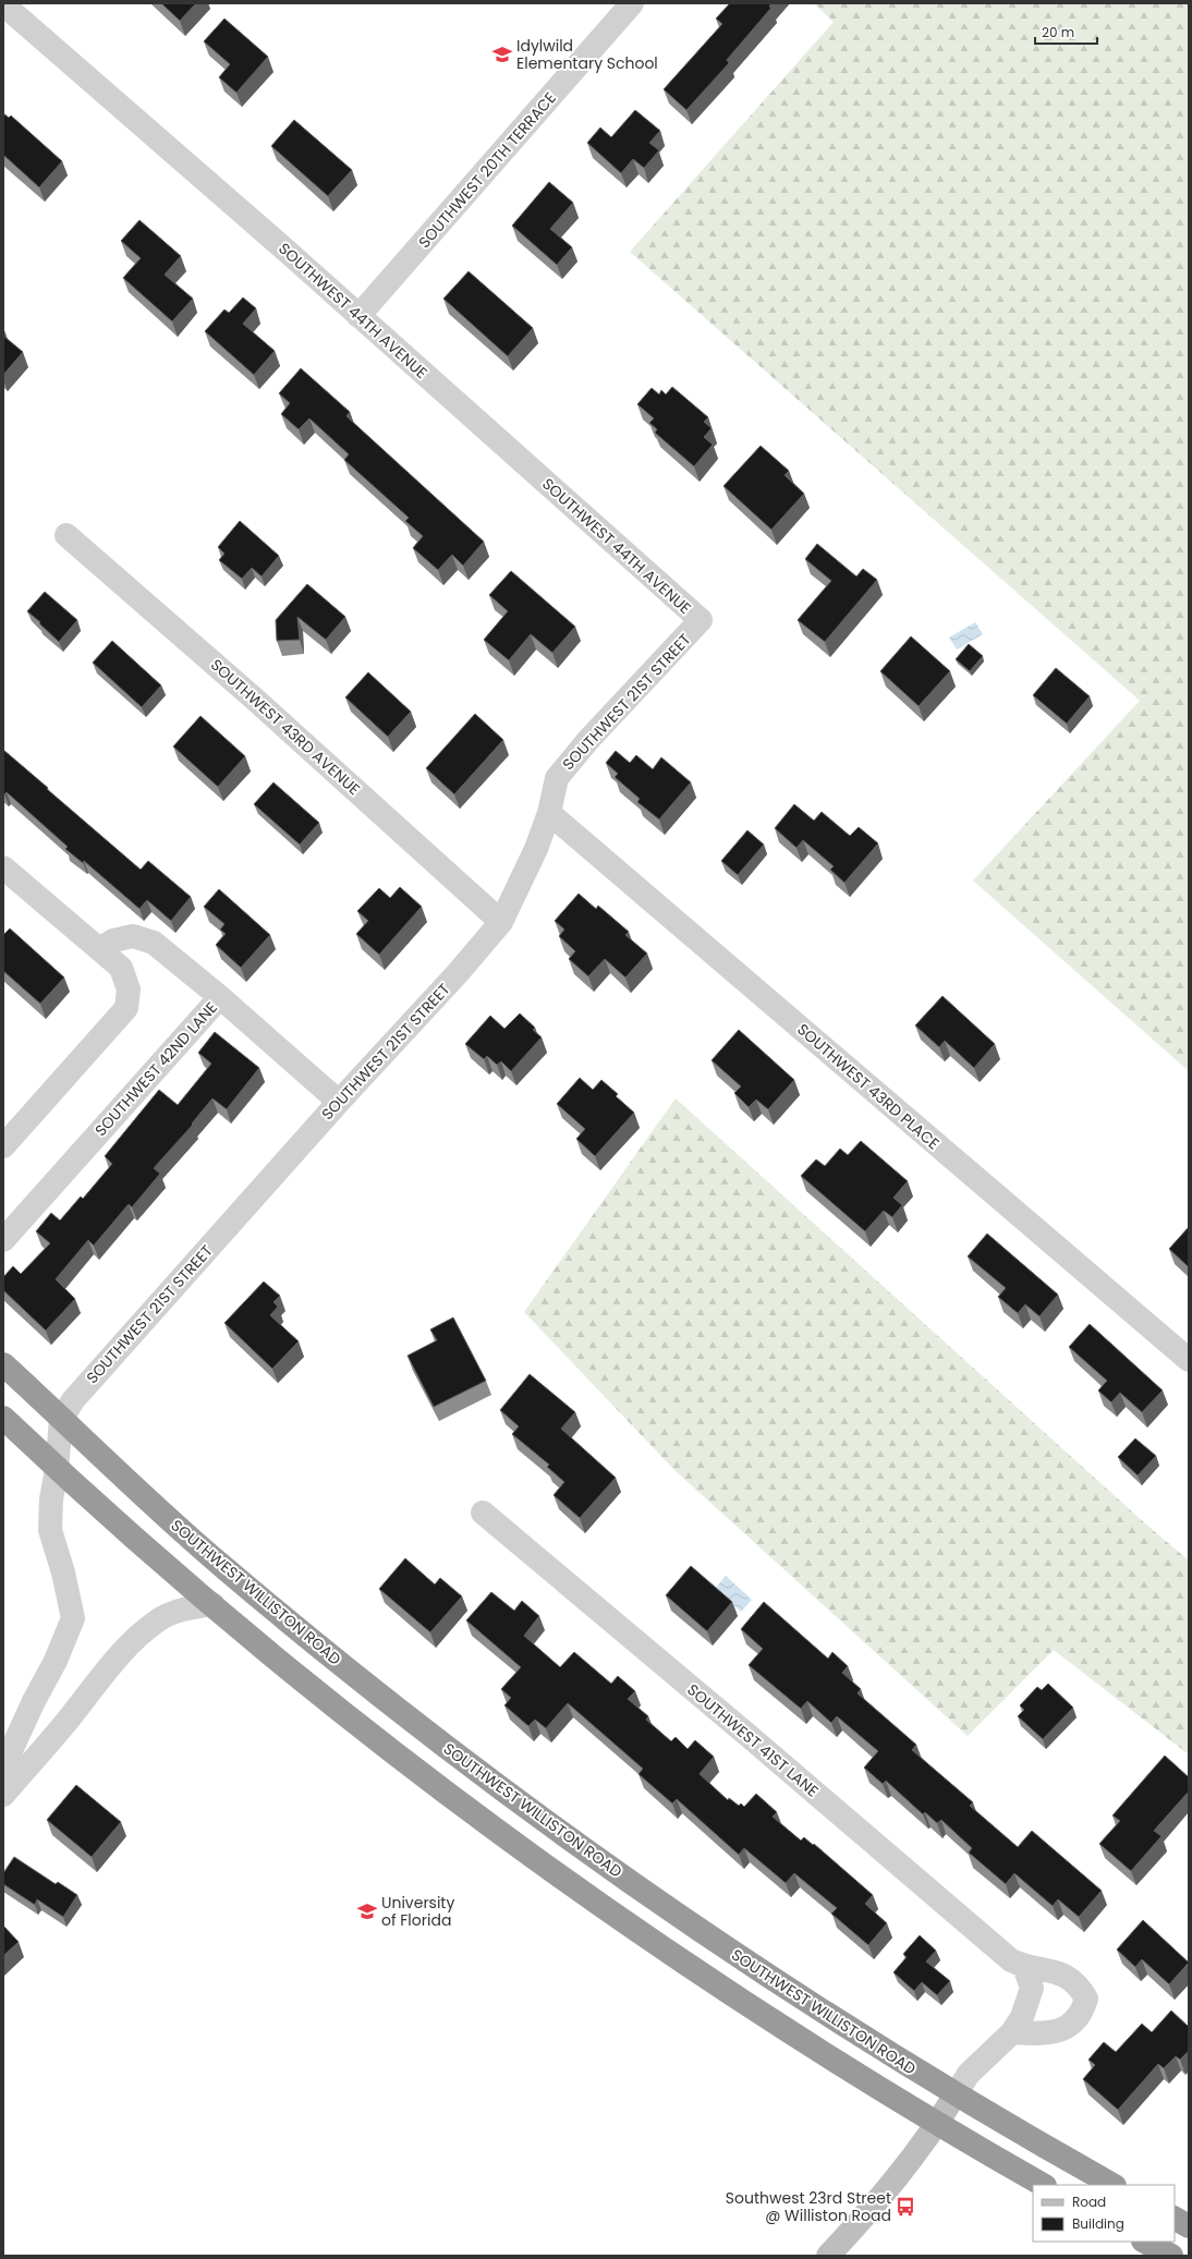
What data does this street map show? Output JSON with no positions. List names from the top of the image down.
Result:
{
  "streets": {
    "highway": ["SOUTHWEST WILLISTON ROAD"],
    "street": [
      "SOUTHWEST 20TH TERRACE",
      "SOUTHWEST 44TH AVENUE",
      "SOUTHWEST 21ST STREET",
      "SOUTHWEST 43RD AVENUE",
      "SOUTHWEST 42ND LANE",
      "SOUTHWEST 43RD PLACE",
      "SOUTHWEST 41ST LANE"
    ]
  },
  "crossings": [
    ["SOUTHWEST 20TH TERRACE", "SOUTHWEST 44TH AVENUE"],
    ["SOUTHWEST 44TH AVENUE", "SOUTHWEST 21ST STREET"],
    ["SOUTHWEST 21ST STREET", "SOUTHWEST 43RD AVENUE"],
    ["SOUTHWEST 21ST STREET", "SOUTHWEST 42ND LANE"],
    ["SOUTHWEST 21ST STREET", "SOUTHWEST 43RD PLACE"],
    ["SOUTHWEST 21ST STREET", "SOUTHWEST WILLISTON ROAD"]
  ],
  "places": {
    "school or university": ["Idylwild Elementary School", "University of Florida"],
    "bus stop": ["Southwest 23rd Street @ Williston Road"]
  },
  "legend": ["Road", "Building"],
  "scale_bar": "20 m"
}
